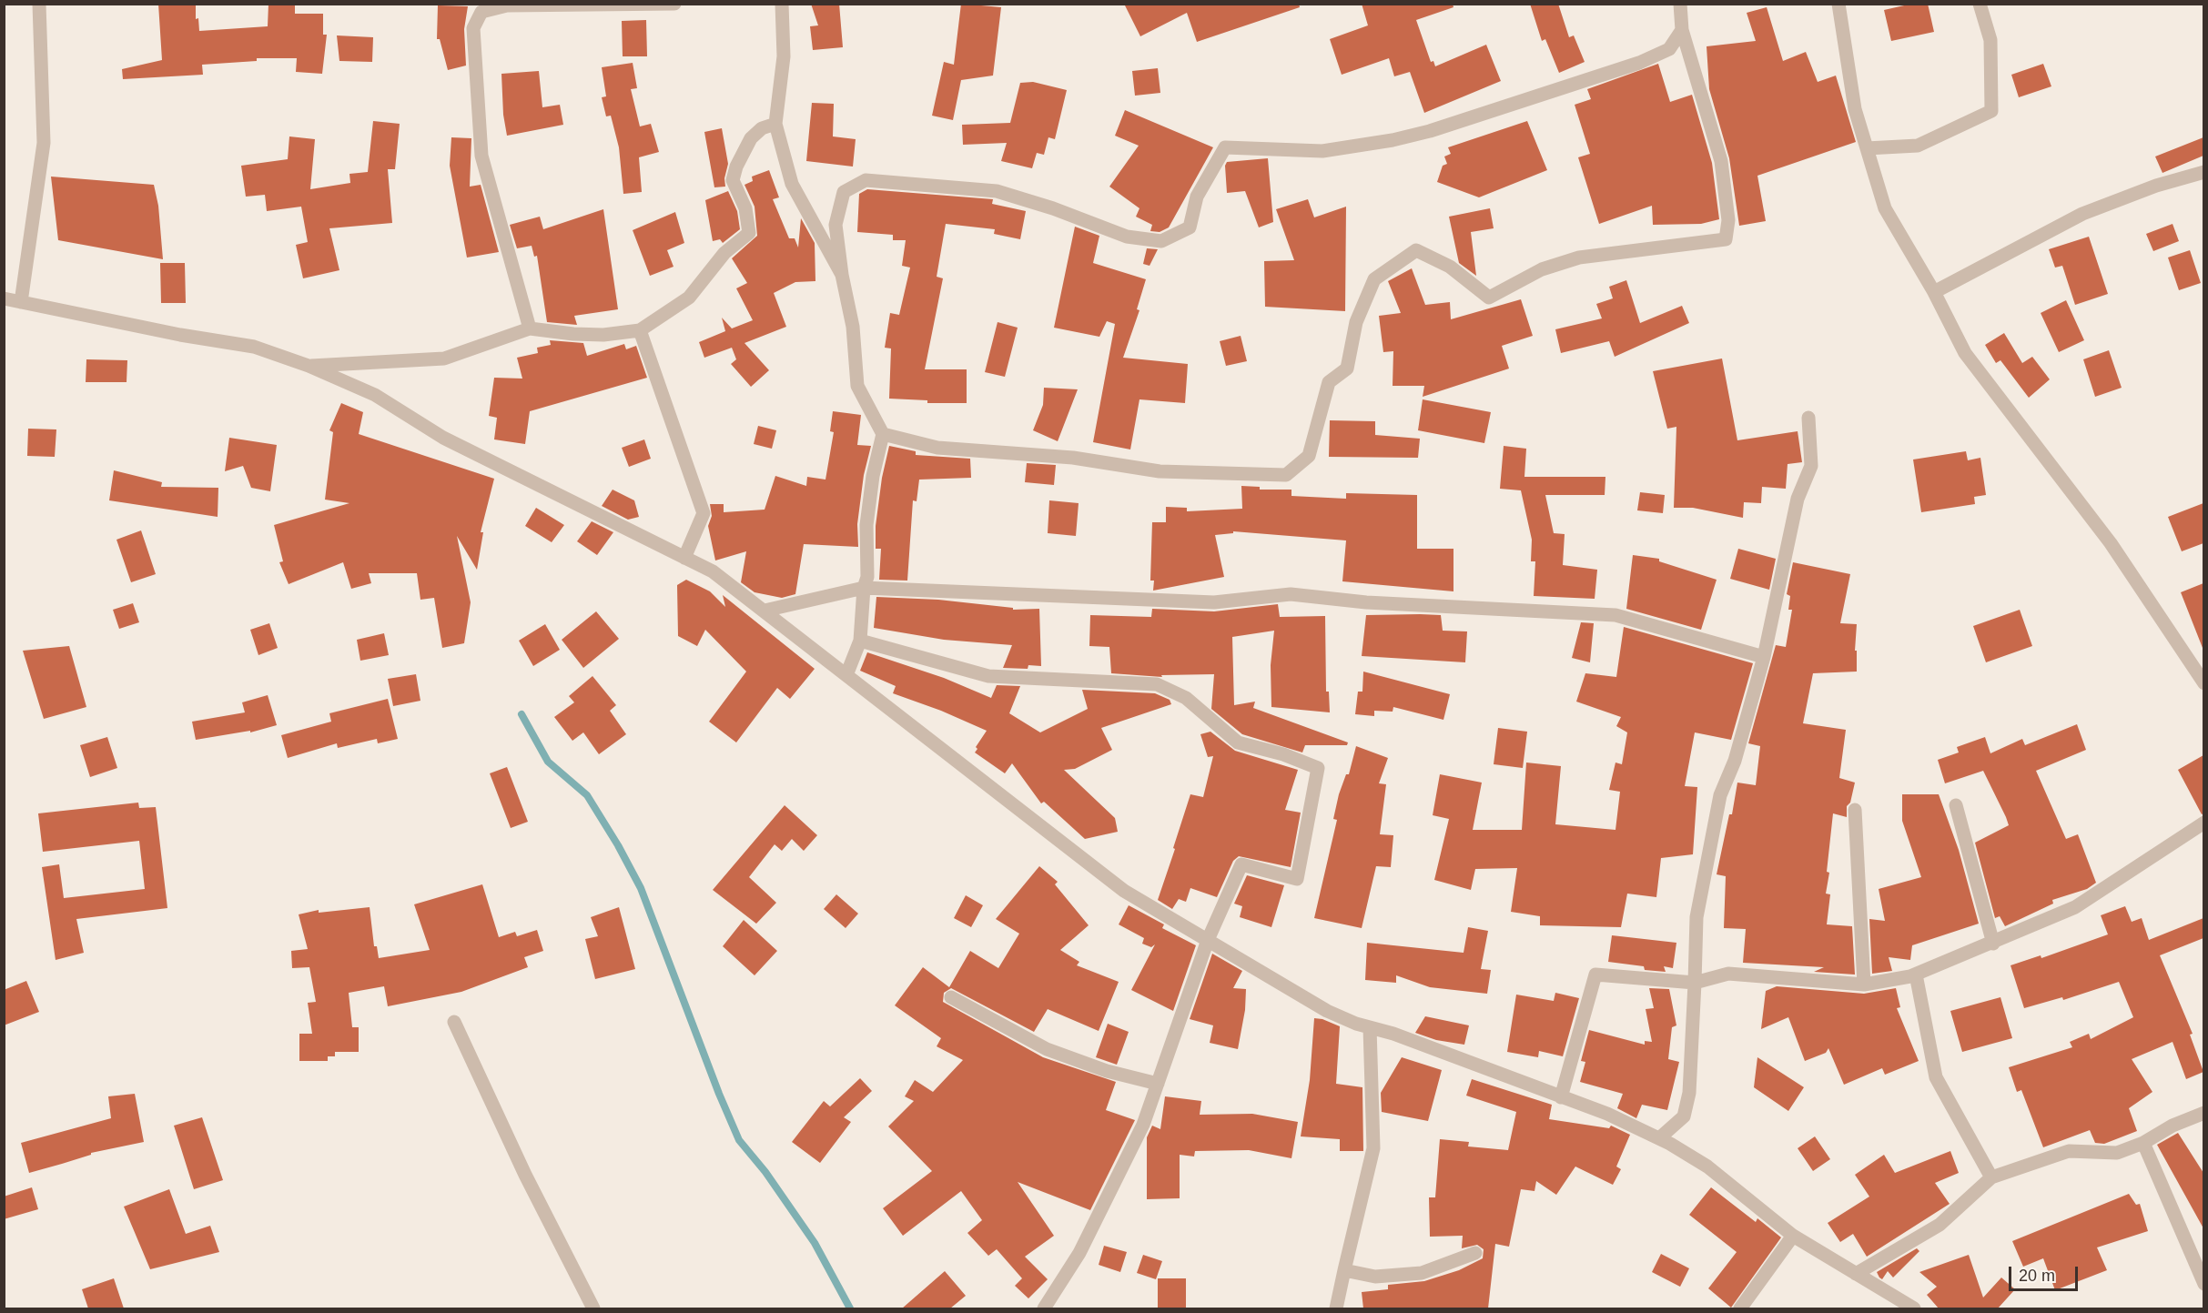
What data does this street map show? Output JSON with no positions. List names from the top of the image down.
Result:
{
  "scale_bar": "20 m"
}
